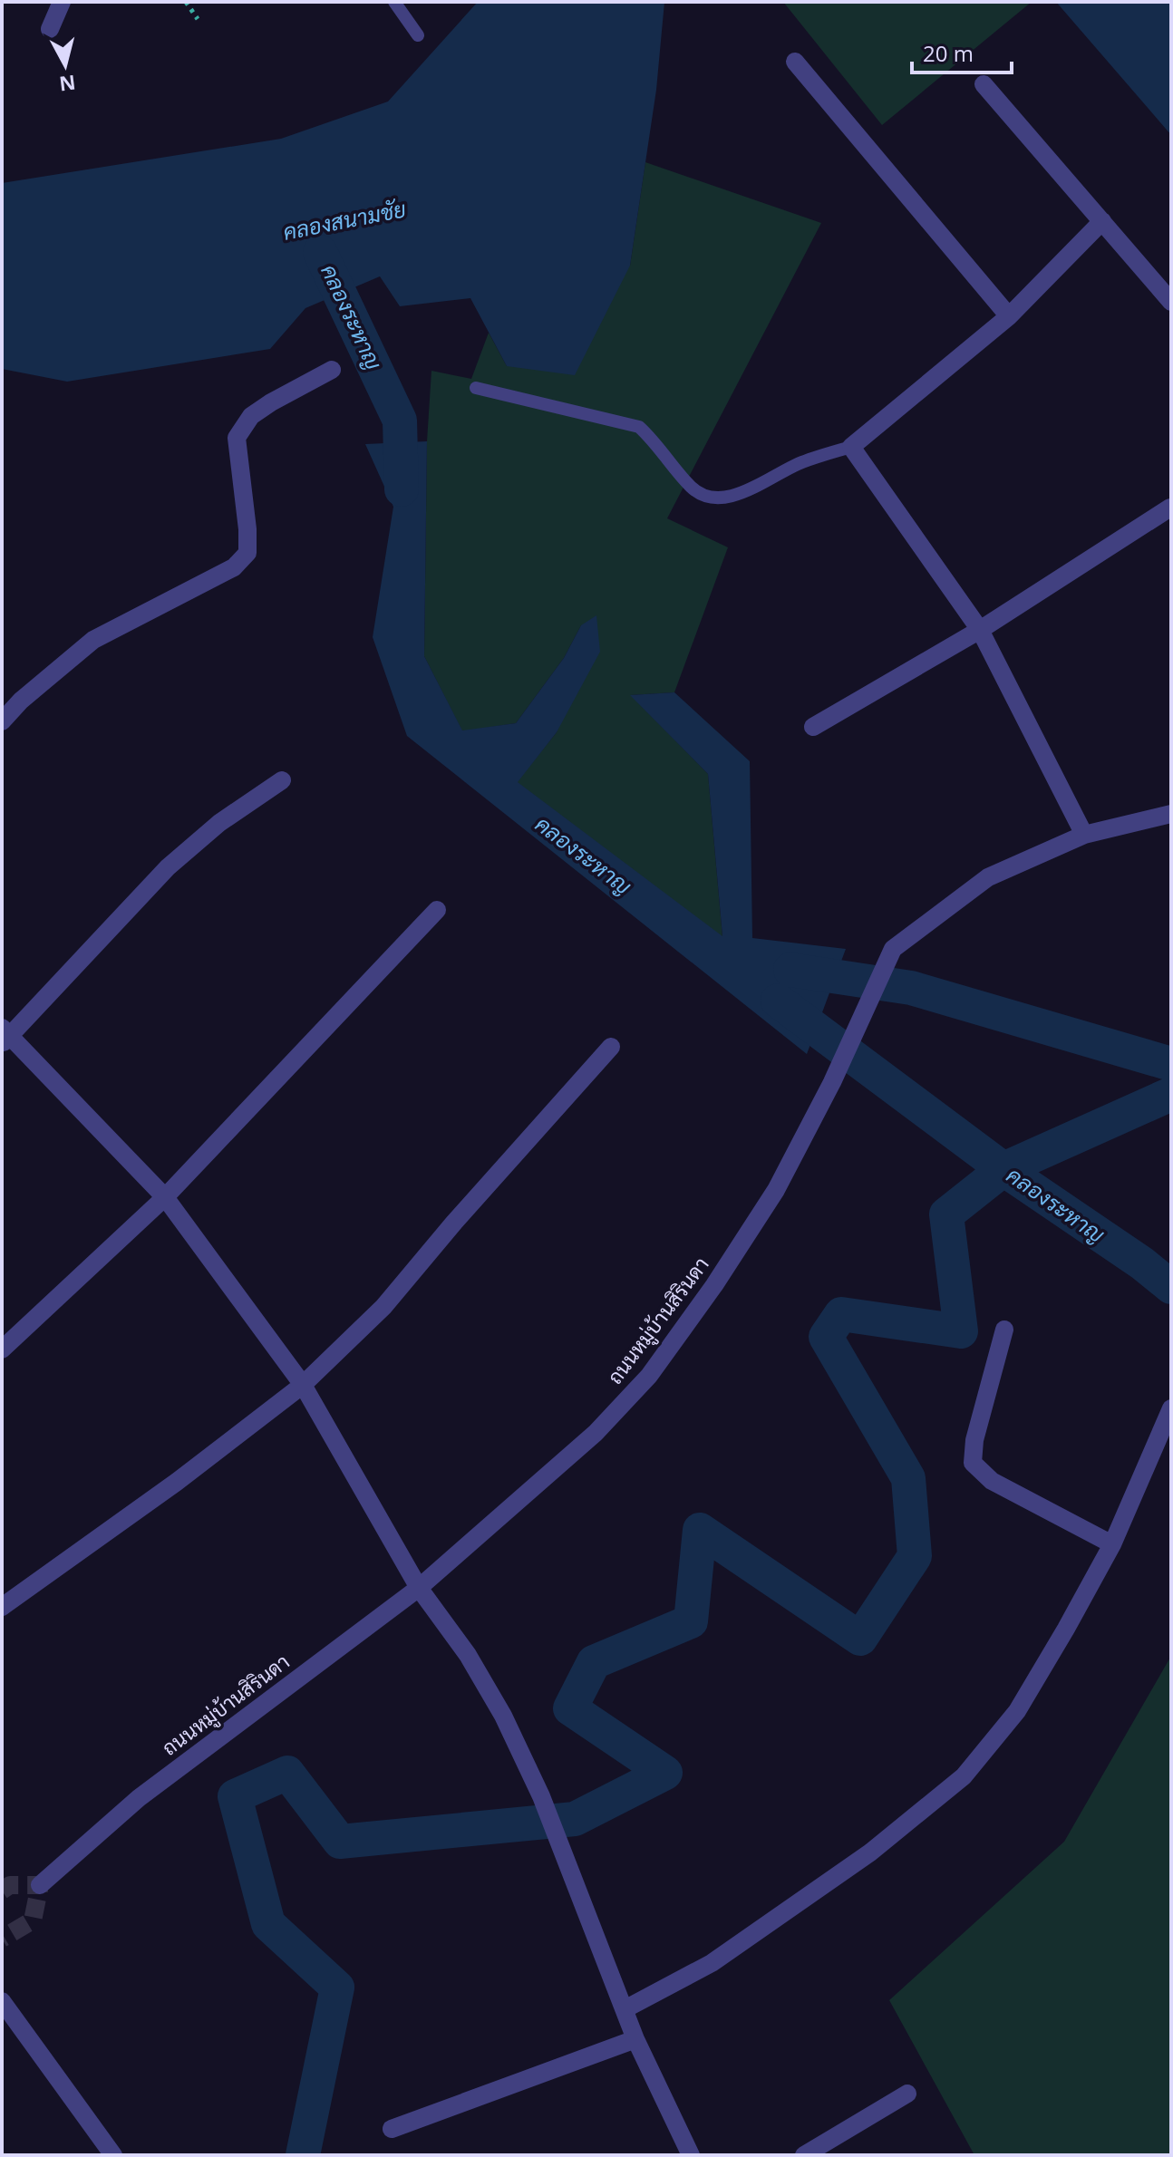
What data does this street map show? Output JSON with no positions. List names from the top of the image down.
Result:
{
  "streets": {
    "street": ["ถนนหมู่บ้านสิรินดา"]
  },
  "water": ["คลองสนามชัย", "คลองระหาญ"],
  "scale_bar": "20 m",
  "north": "bottom"
}
